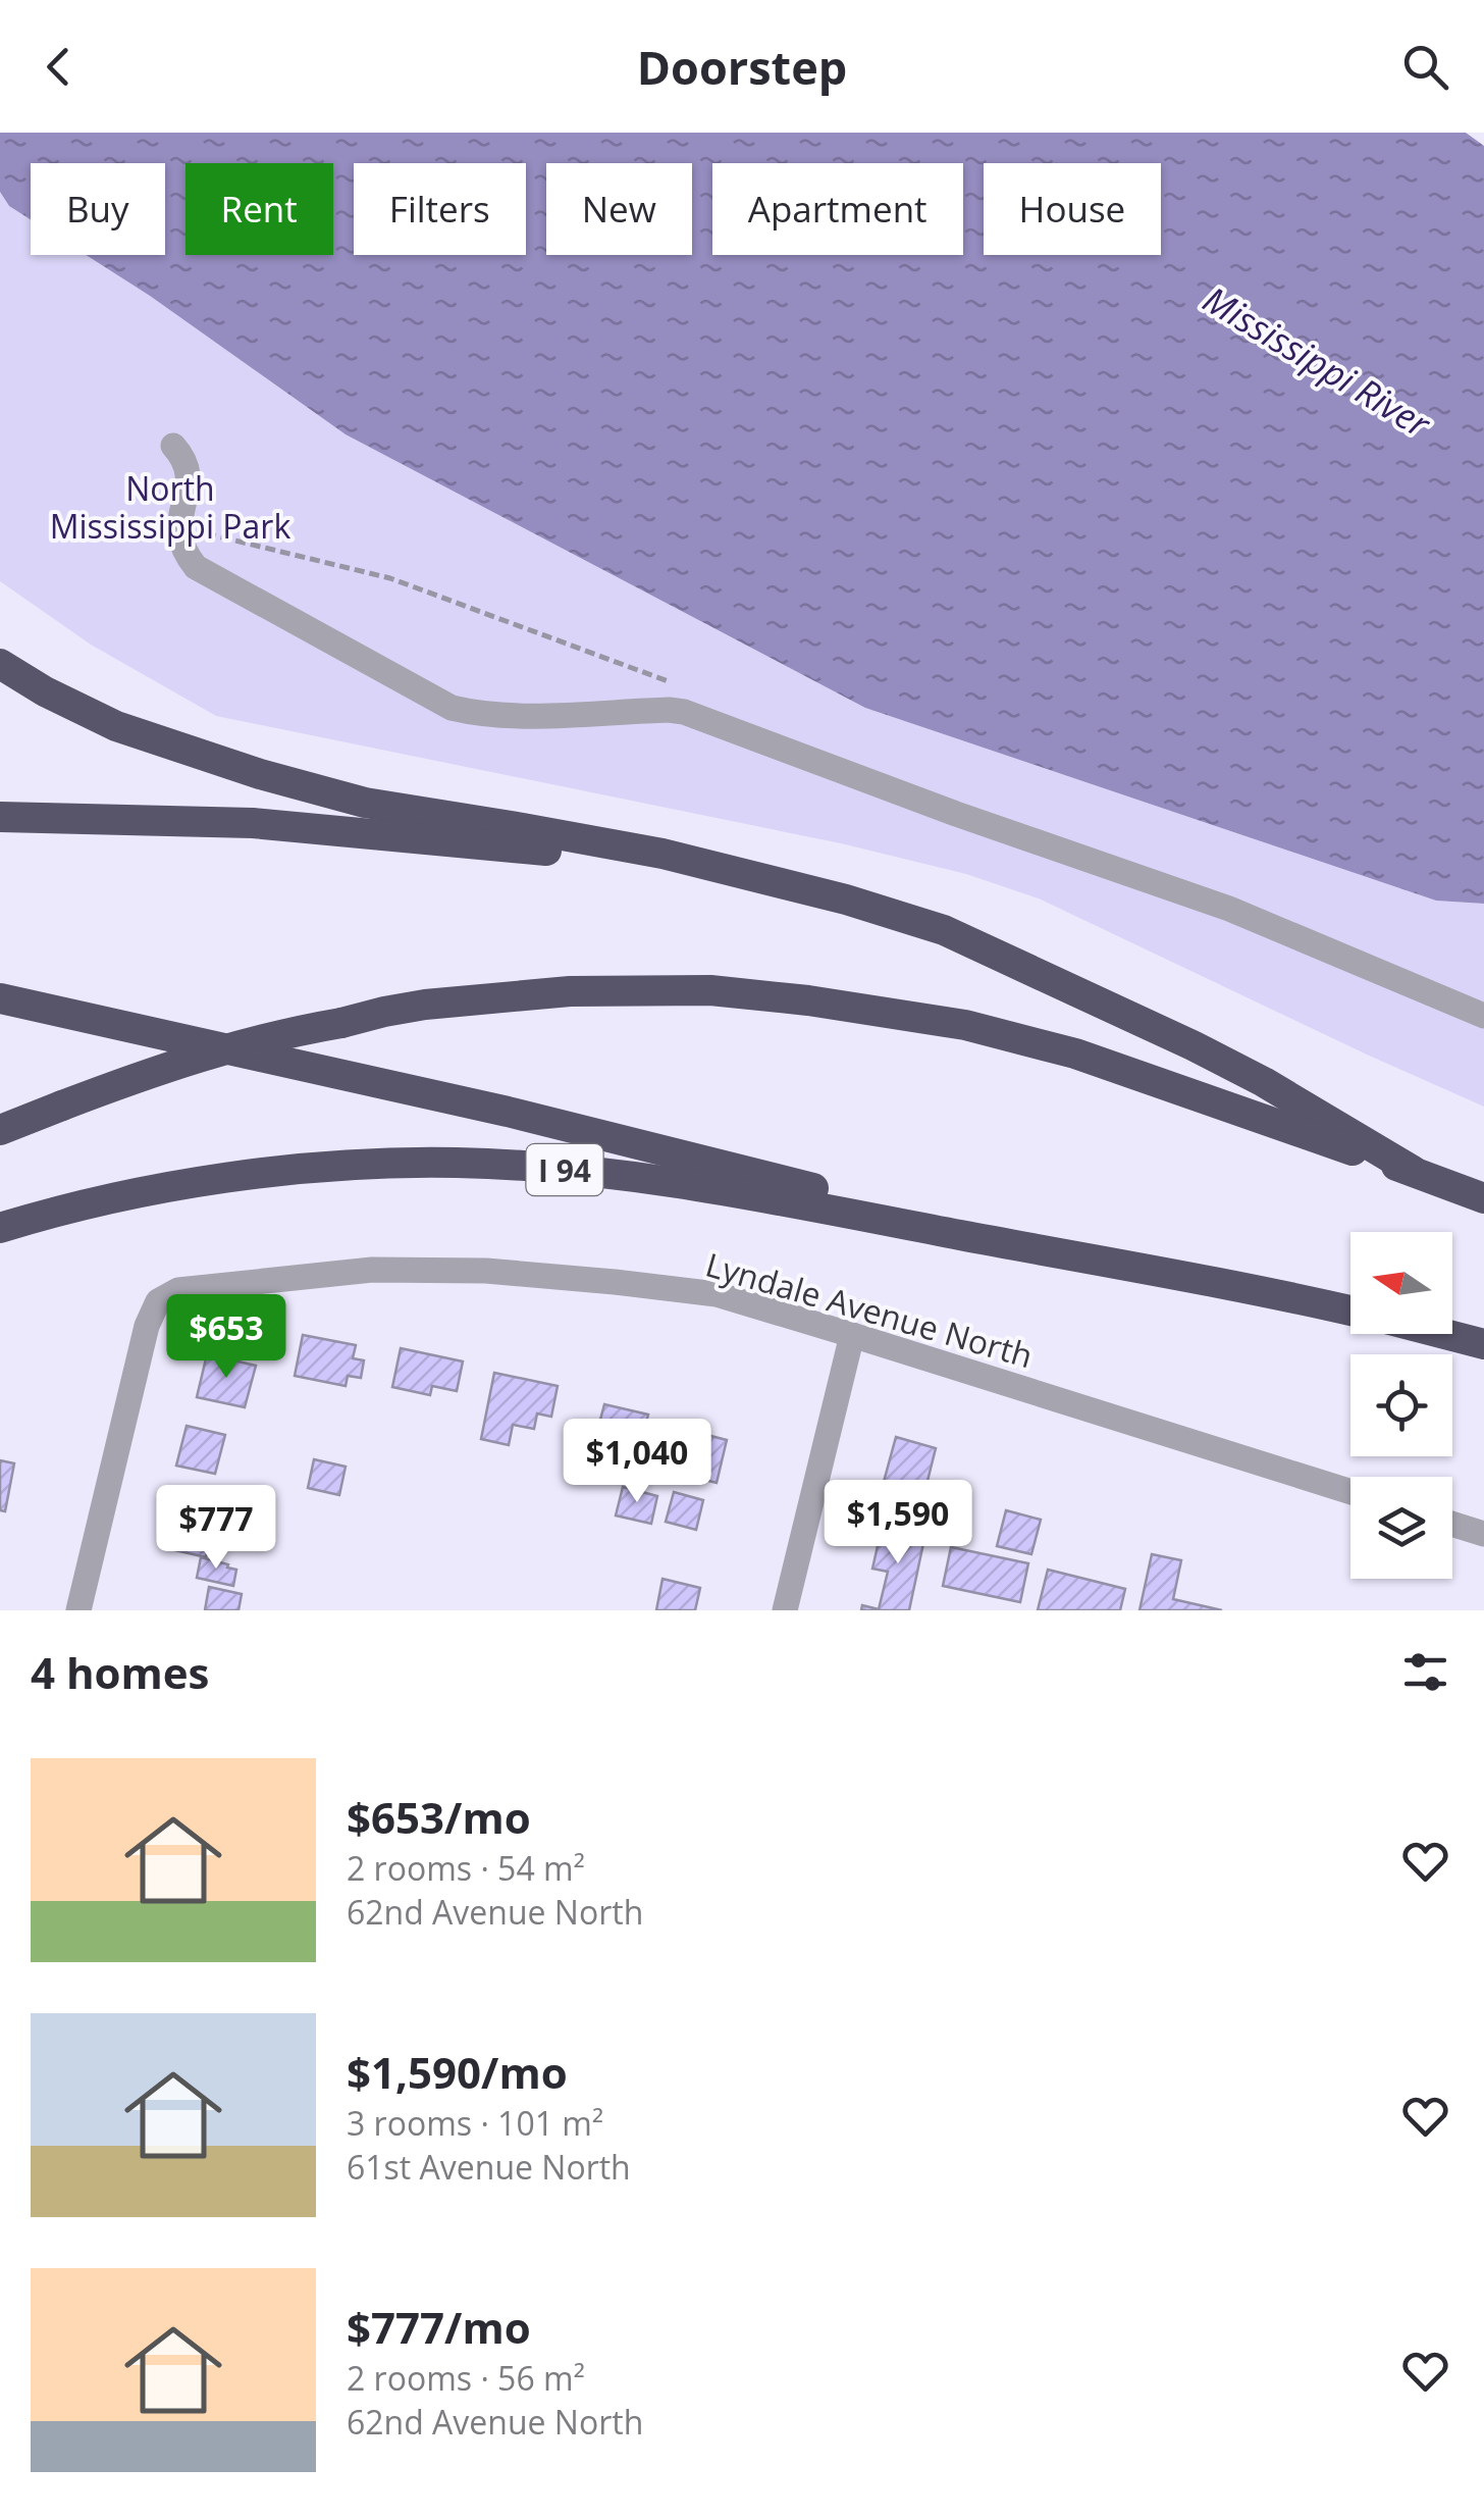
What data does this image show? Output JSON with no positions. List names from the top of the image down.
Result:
{
  "streets": {
    "highway": ["I 94"],
    "street": ["Lyndale Avenue North"]
  },
  "water": ["Mississippi River"],
  "parks": ["North Mississippi Park"],
  "north": "left",
  "page": {
    "header": "Doorstep",
    "chip": [
      "Buy",
      "Rent",
      "Filters",
      "New",
      "Apartment",
      "House"
    ],
    "price": [
      "$653",
      "$1,040",
      "$1,590",
      "$777"
    ],
    "heading": "4 homes",
    "list": [
      {
        "name": "$653/mo",
        "note": "2 rooms · 54 m² · 62nd Avenue North"
      },
      {
        "name": "$1,590/mo",
        "note": "3 rooms · 101 m² · 61st Avenue North"
      },
      {
        "name": "$777/mo",
        "note": "2 rooms · 56 m² · 62nd Avenue North"
      }
    ]
  }
}
